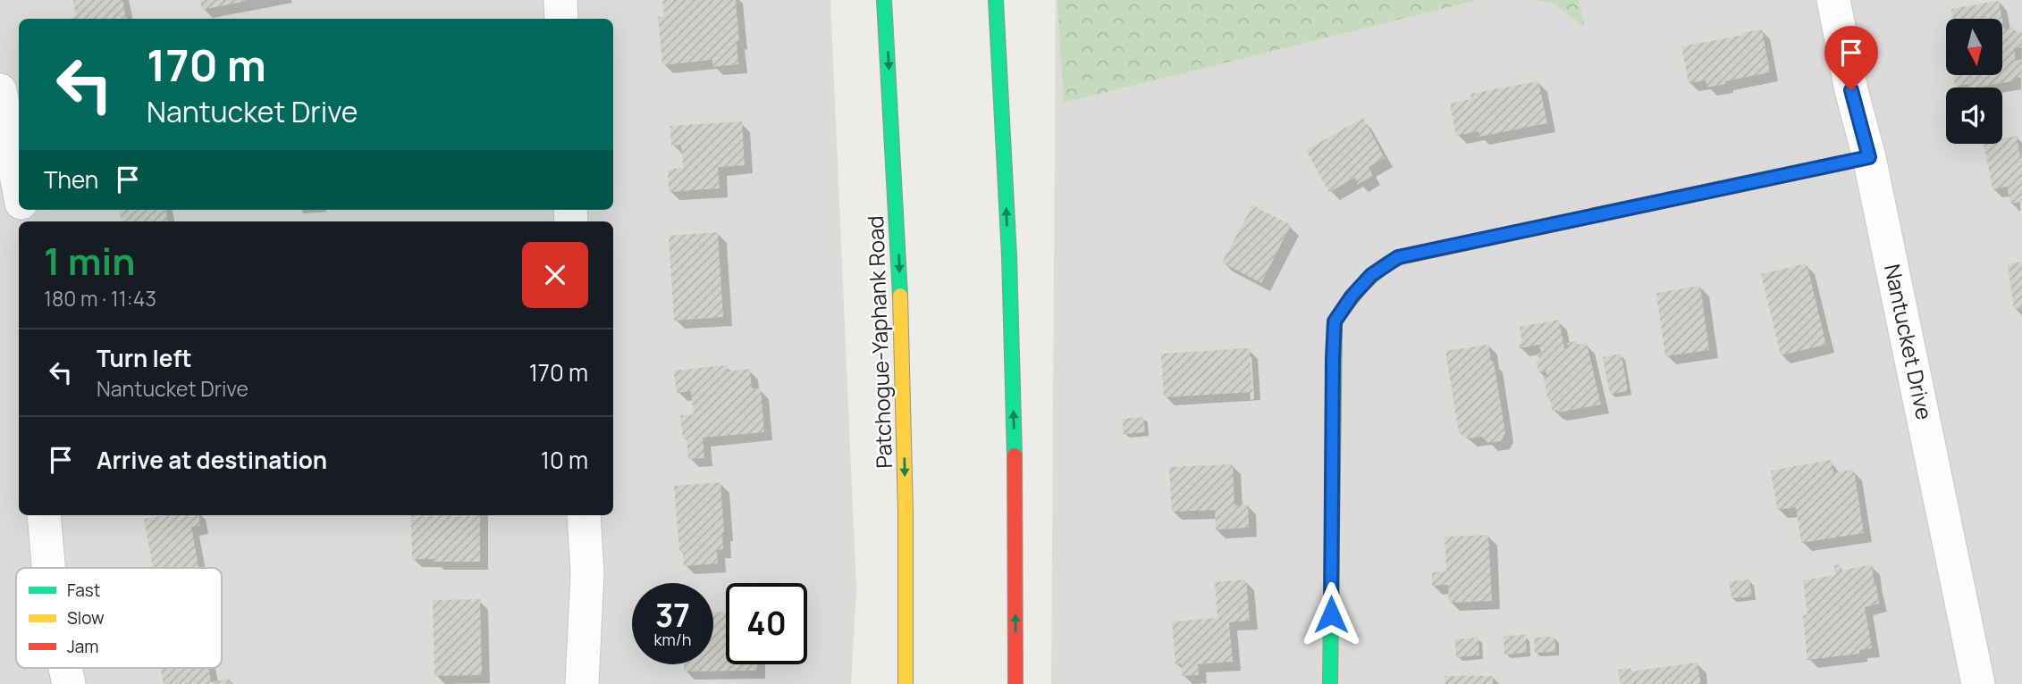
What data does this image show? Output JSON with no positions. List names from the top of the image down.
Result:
{
  "streets": {
    "main road": ["Patchogue-Yaphank Road"],
    "street": ["Nantucket Drive"]
  },
  "legend": ["Fast", "Slow", "Jam"],
  "north": "bottom",
  "page": {
    "turn": ["170 m", "Nantucket Drive"],
    "then": "Then",
    "heading": ["1 min", "180 m · 11:43"],
    "list": [
      {
        "name": "Turn left",
        "note": "Nantucket Drive",
        "value": "170 m"
      },
      {
        "name": "Arrive at destination",
        "value": "10 m"
      }
    ],
    "speed": "37 km/h",
    "limit": "40"
  }
}
